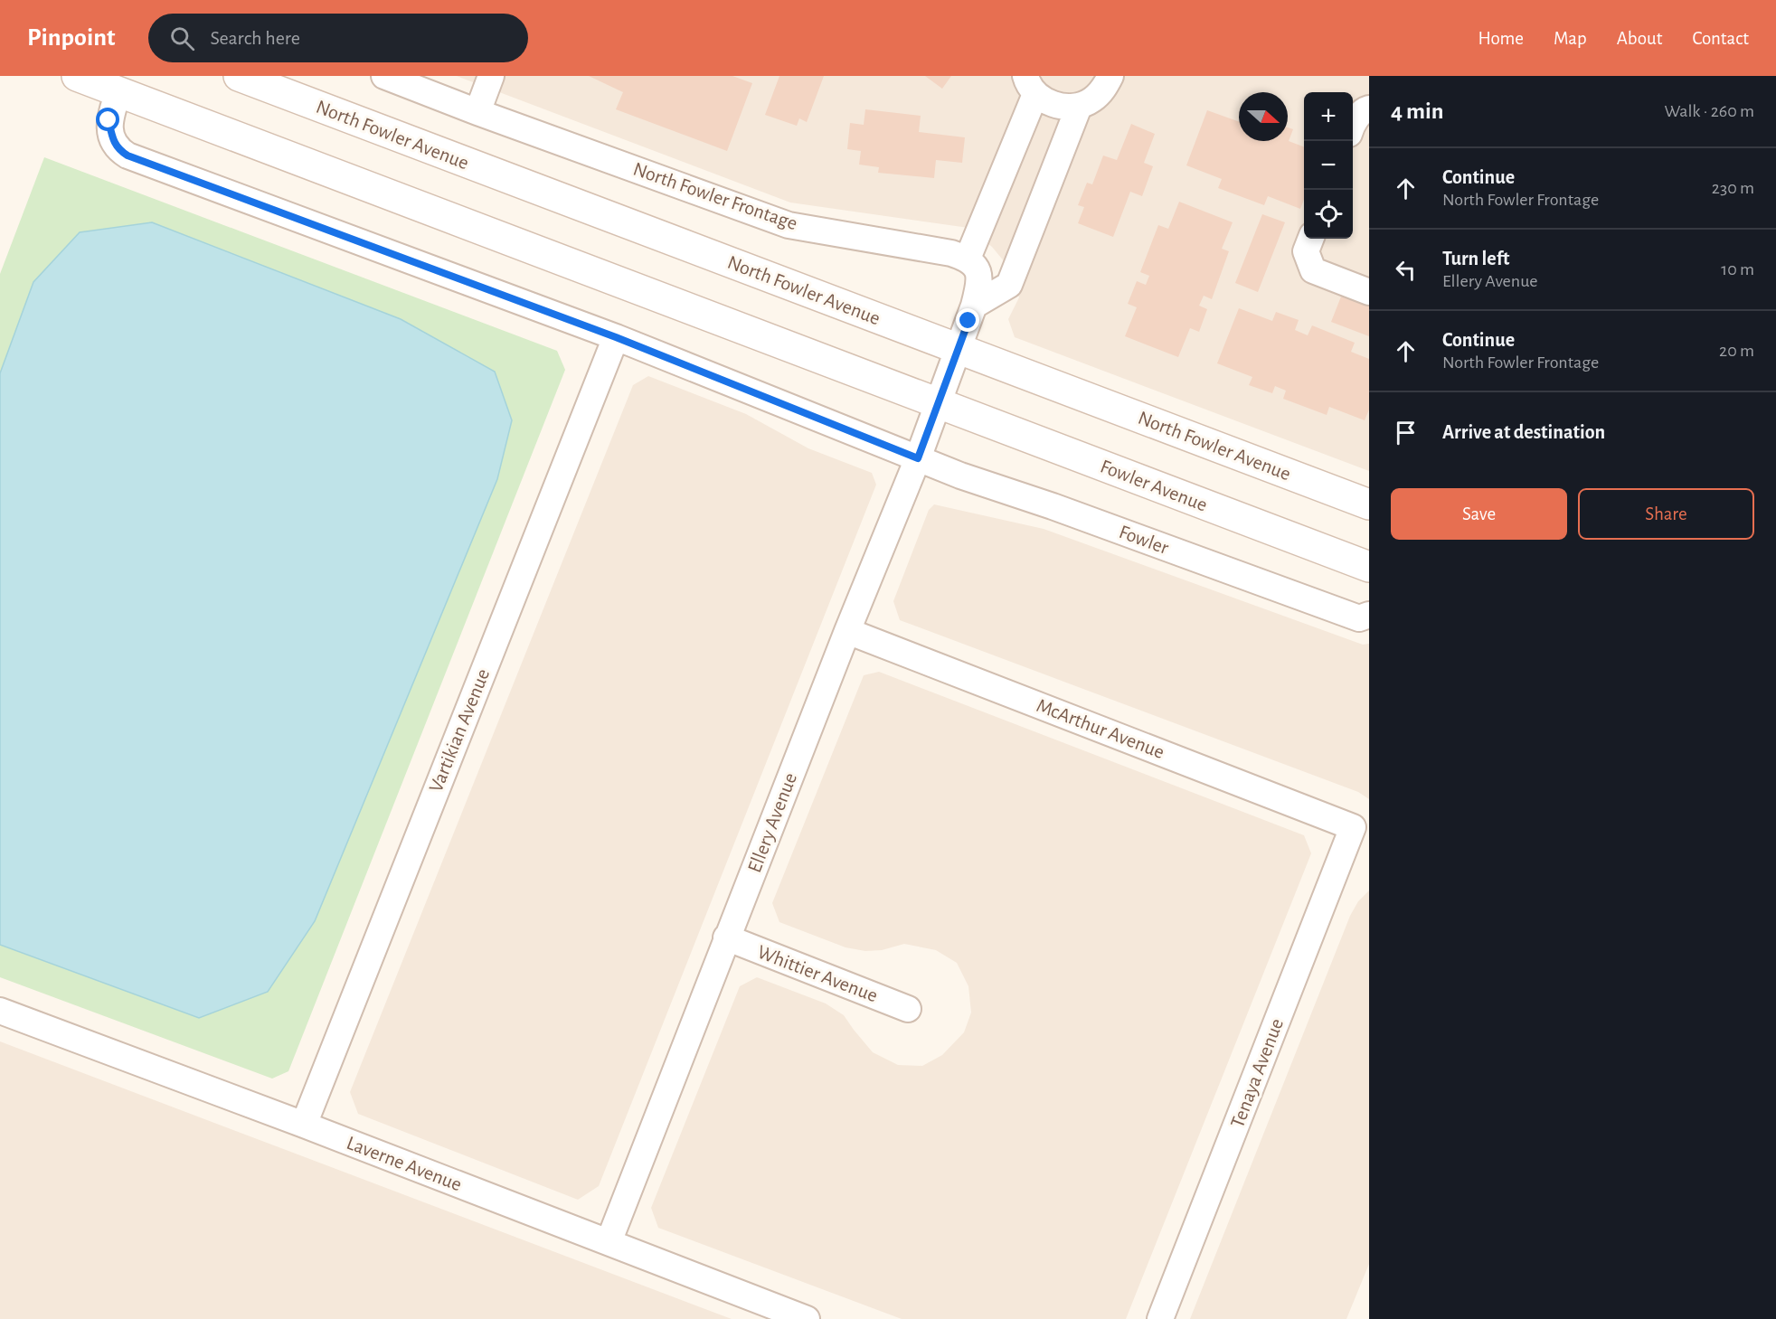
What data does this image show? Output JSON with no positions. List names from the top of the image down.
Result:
{
  "streets": {
    "main road": ["North Fowler Avenue", "Fowler Avenue"],
    "street": [
      "North Fowler Frontage",
      "Fowler",
      "McArthur Avenue",
      "Vartikian Avenue",
      "Ellery Avenue",
      "Whittier Avenue",
      "Tenaya Avenue",
      "Laverne Avenue"
    ]
  },
  "crossings": [
    ["Fowler Avenue", "Ellery Avenue"],
    ["Fowler", "Ellery Avenue"],
    ["McArthur Avenue", "Ellery Avenue"],
    ["McArthur Avenue", "Tenaya Avenue"],
    ["Vartikian Avenue", "Laverne Avenue"],
    ["Ellery Avenue", "Whittier Avenue"],
    ["Ellery Avenue", "Laverne Avenue"]
  ],
  "north": "right",
  "page": {
    "header": "Pinpoint",
    "search": "Search here",
    "nav": [
      "Home",
      "Map",
      "About",
      "Contact"
    ],
    "heading": ["4 min", "Walk · 260 m"],
    "map_buttons": ["+", "−"],
    "list": [
      ["Continue", "North Fowler Frontage", "230 m"],
      ["Turn left", "Ellery Avenue", "10 m"],
      ["Continue", "North Fowler Frontage", "20 m"],
      "Arrive at destination"
    ],
    "buttons": ["Save", "Share"]
  }
}
